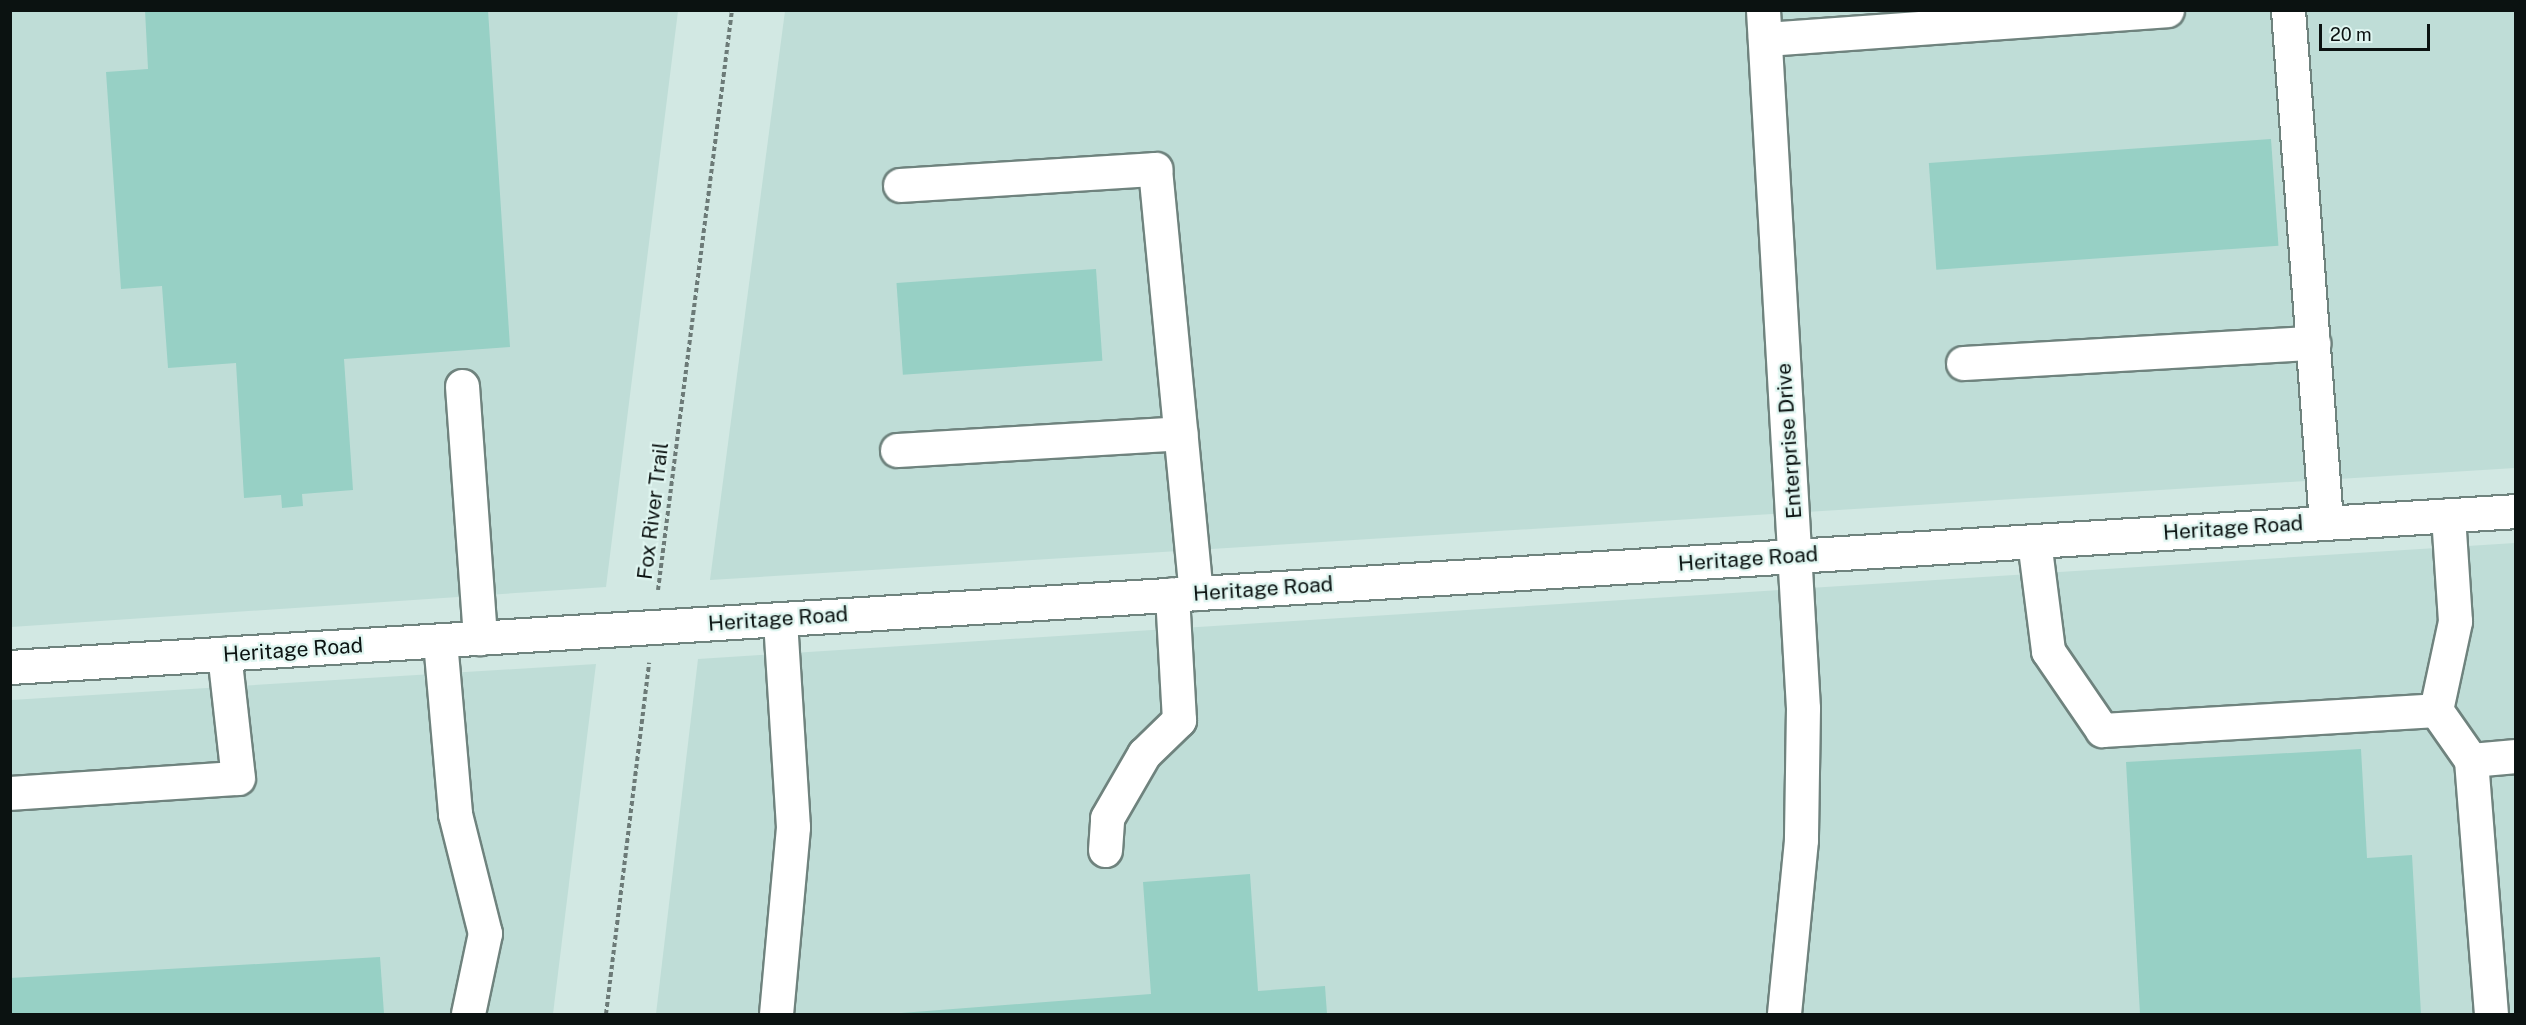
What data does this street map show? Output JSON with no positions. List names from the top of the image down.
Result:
{
  "streets": {
    "main road": ["Enterprise Drive", "Heritage Road"],
    "path": ["Fox River Trail"]
  },
  "crossings": [
    ["Enterprise Drive", "Heritage Road"],
    ["Fox River Trail", "Heritage Road"]
  ],
  "scale_bar": "20 m"
}
